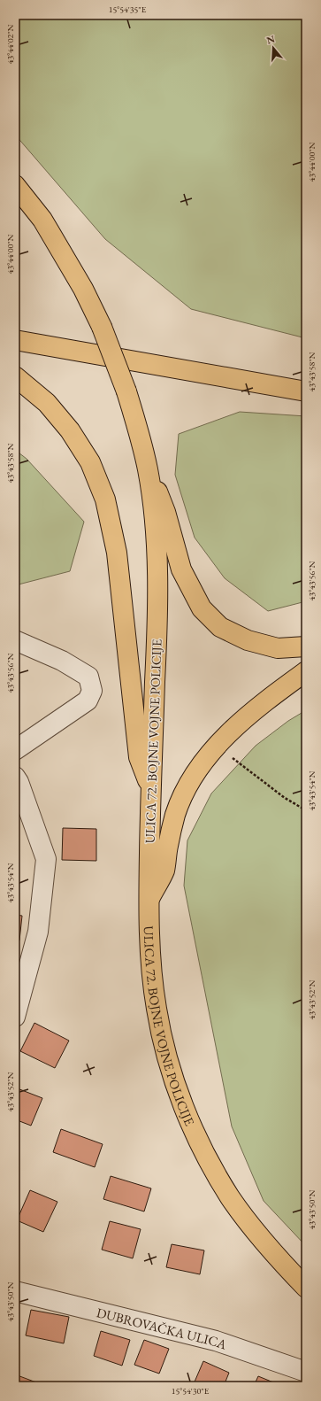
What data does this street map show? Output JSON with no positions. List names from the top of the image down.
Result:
{
  "streets": {
    "main road": ["ULICA 72. BOJNE VOJNE POLICIJE"],
    "street": ["DUBROVAČKA ULICA"]
  },
  "north": "top",
  "coordinates": [
    "15°54'35\"E",
    "43°44'02\"N",
    "43°44'00\"N",
    "43°43'58\"N",
    "43°43'56\"N",
    "43°43'54\"N",
    "43°43'52\"N",
    "43°43'50\"N",
    "15°54'30\"E"
  ]
}
